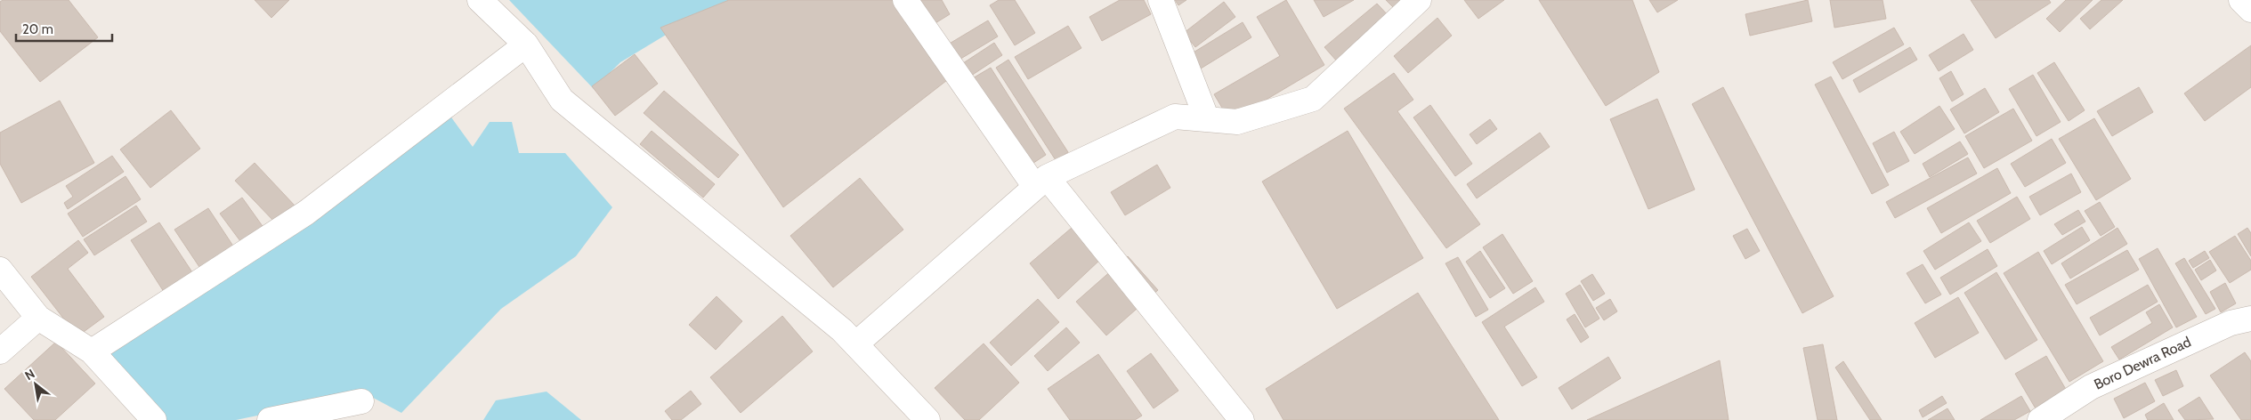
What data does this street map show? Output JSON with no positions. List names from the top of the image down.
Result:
{
  "streets": {
    "street": ["Boro Dewra Road"]
  },
  "scale_bar": "20 m",
  "north": "top left"
}
